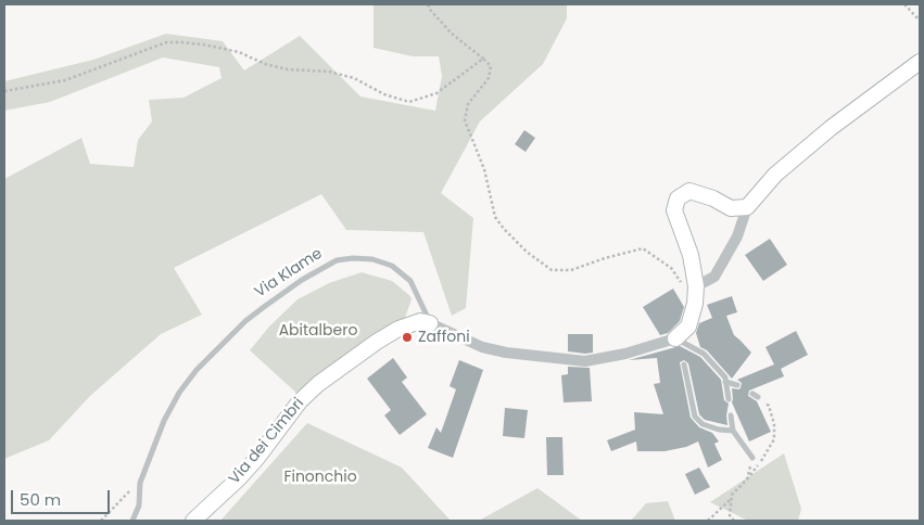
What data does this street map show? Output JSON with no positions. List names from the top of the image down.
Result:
{
  "streets": {
    "street": ["Via dei Cimbri"],
    "lane": ["Via Klame"]
  },
  "crossings": [
    ["Via Klame", "Via dei Cimbri"]
  ],
  "parks": ["Abitalbero", "Finonchio"],
  "places": ["Zaffoni"],
  "scale_bar": "50 m"
}
